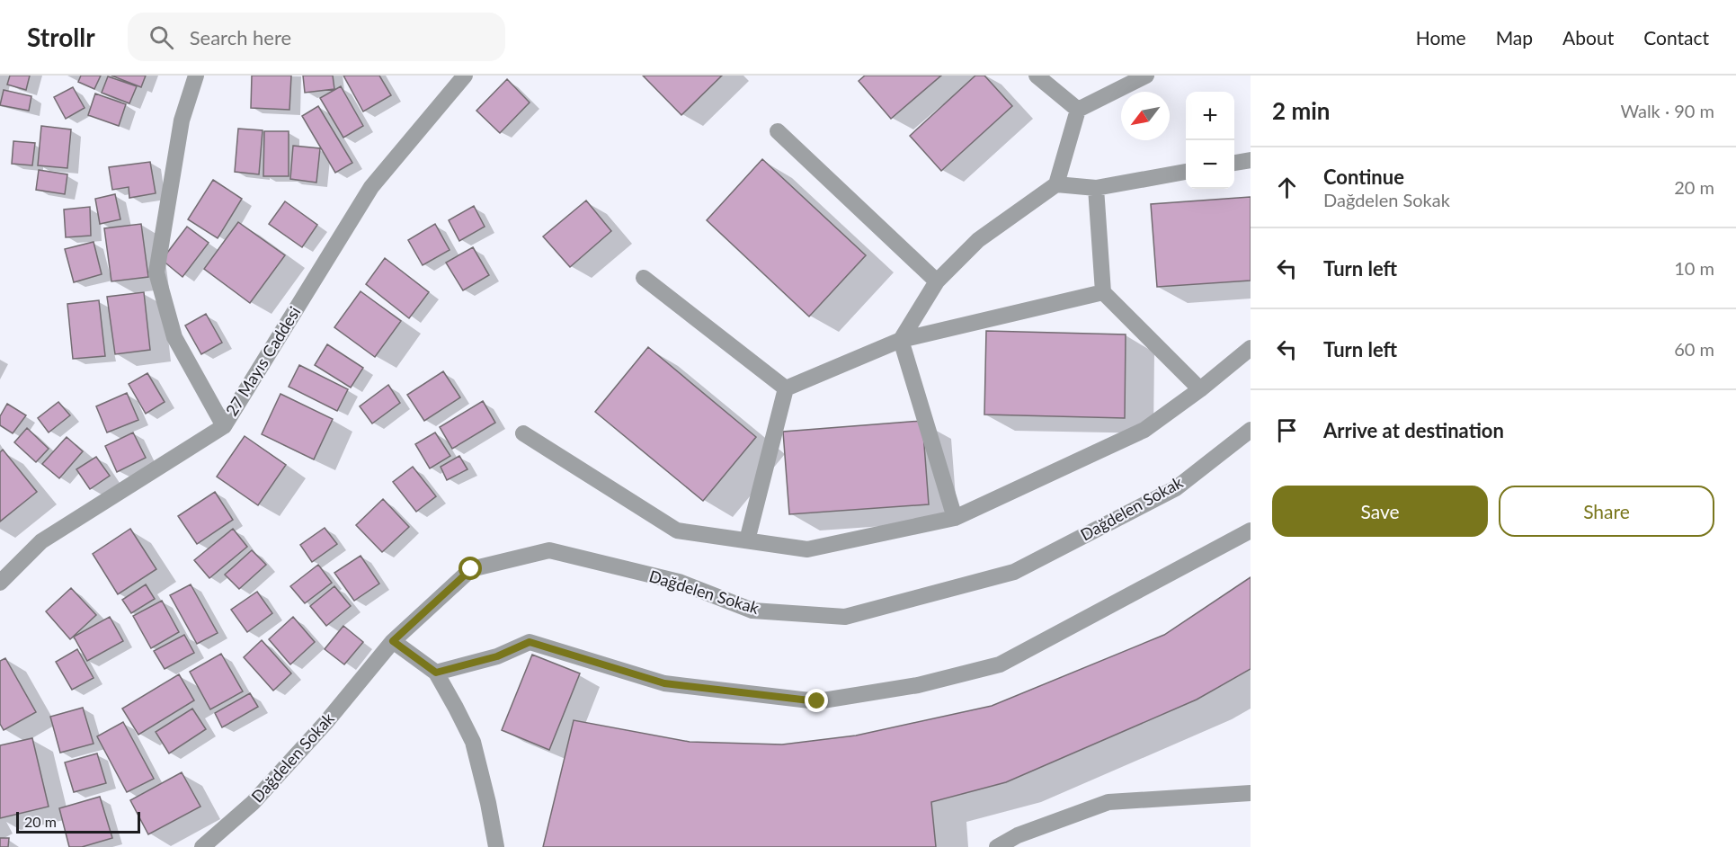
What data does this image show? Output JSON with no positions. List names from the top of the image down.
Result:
{
  "streets": {
    "street": ["27 Mayıs Caddesi", "Dağdelen Sokak"]
  },
  "scale_bar": "20 m",
  "north": "bottom left",
  "page": {
    "header": "Strollr",
    "search": "Search here",
    "nav": [
      "Home",
      "Map",
      "About",
      "Contact"
    ],
    "heading": ["2 min", "Walk · 90 m"],
    "map_buttons": ["+", "−"],
    "list": [
      ["Continue", "Dağdelen Sokak", "20 m"],
      ["Turn left", "10 m"],
      ["Turn left", "60 m"],
      "Arrive at destination"
    ],
    "buttons": ["Save", "Share"],
    "scale": "20 m"
  }
}
